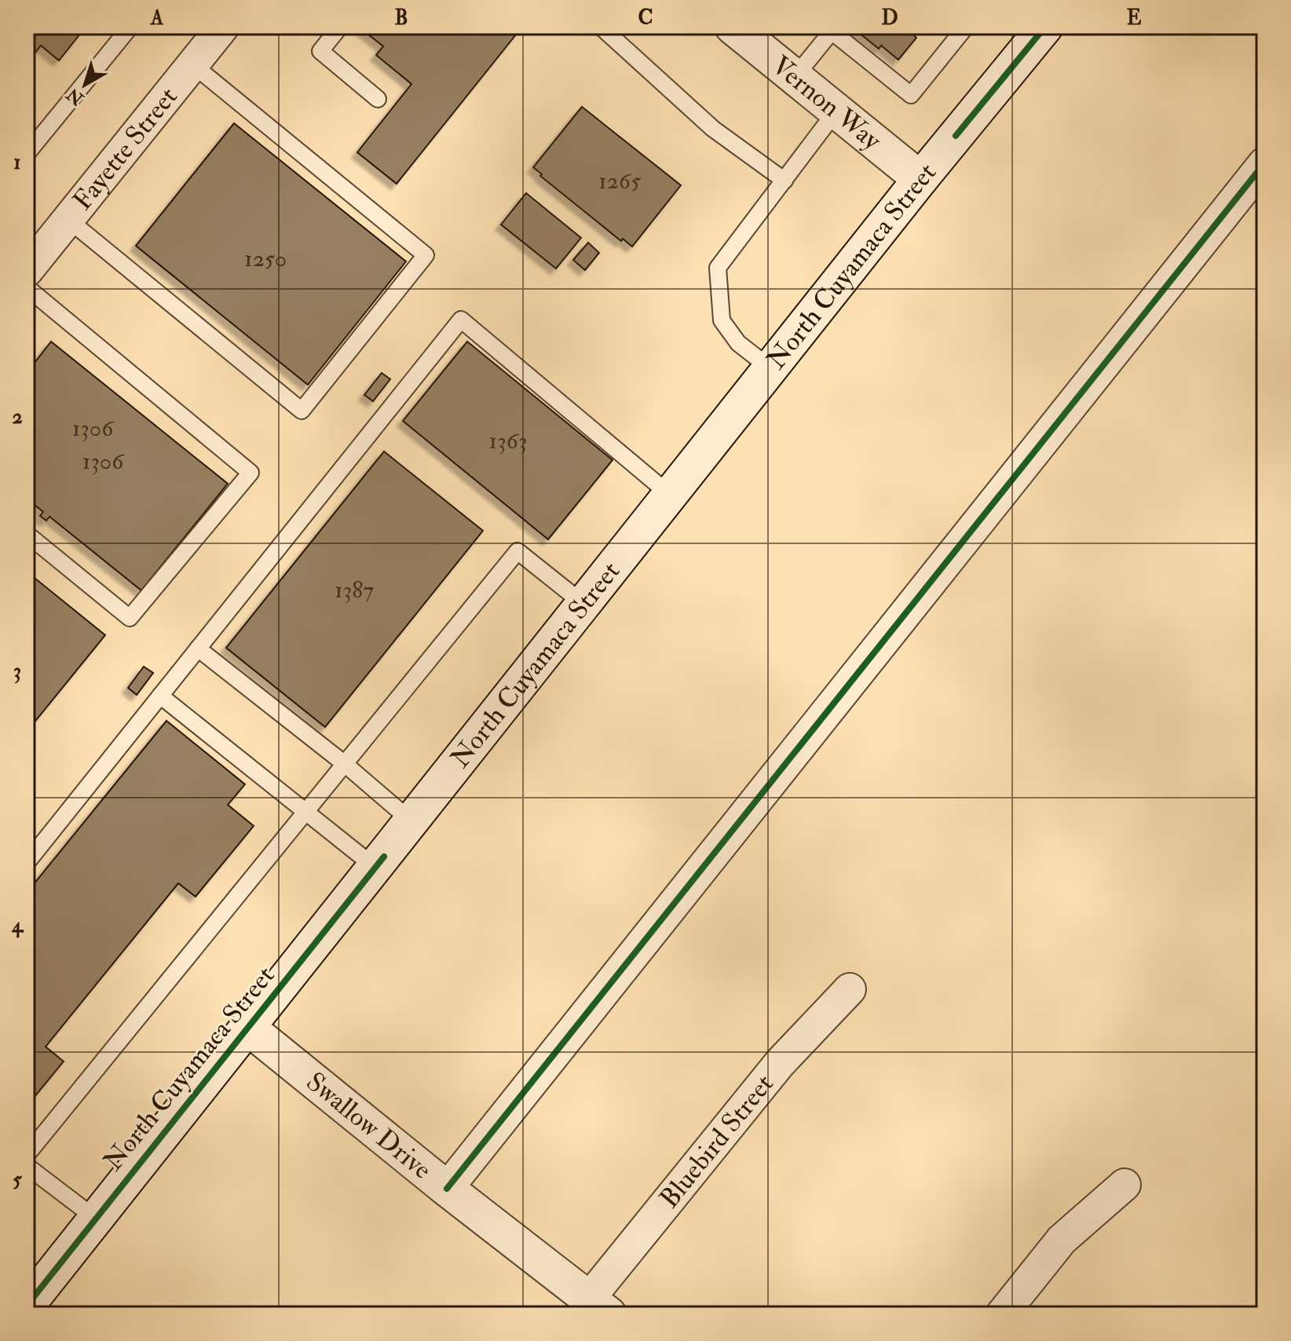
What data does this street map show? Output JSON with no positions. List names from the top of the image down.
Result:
{
  "streets": {
    "main road": ["Vernon Way", "North Cuyamaca Street", "Swallow Drive"],
    "street": ["Fayette Street", "Bluebird Street"]
  },
  "crossings": [
    ["Vernon Way", "North Cuyamaca Street"],
    ["North Cuyamaca Street", "Swallow Drive"],
    ["Swallow Drive", "Bluebird Street"]
  ],
  "house_numbers": [
    "1265",
    "1250",
    "1306",
    "1363",
    "1306",
    "1387"
  ],
  "north": "bottom left",
  "grid": {
    "columns": [
      "A",
      "B",
      "C",
      "D",
      "E"
    ],
    "rows": [
      "1",
      "2",
      "3",
      "4",
      "5"
    ]
  }
}
